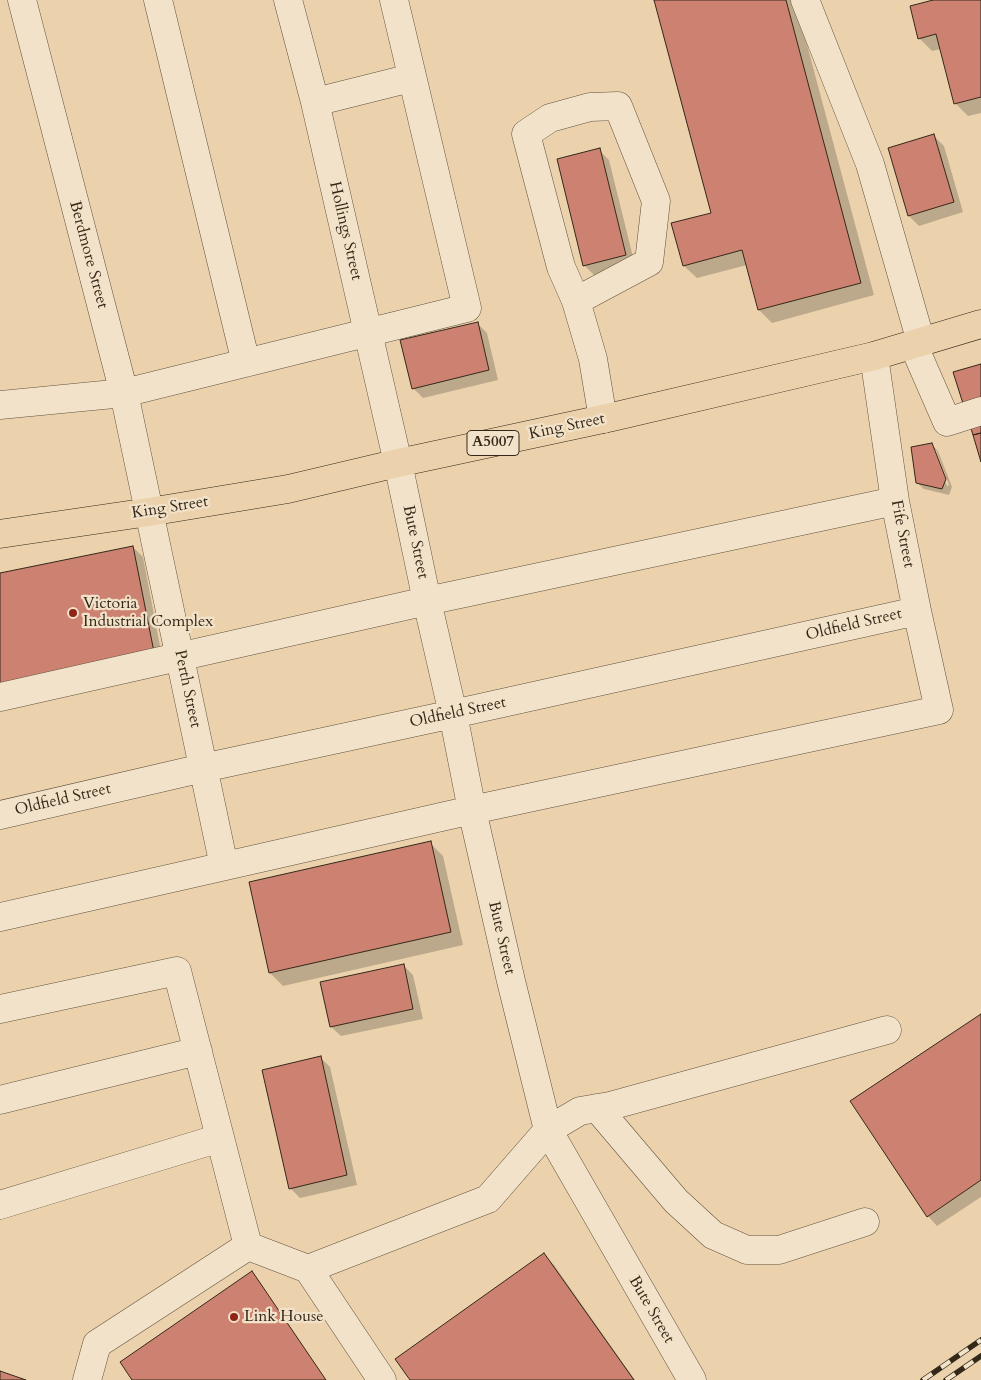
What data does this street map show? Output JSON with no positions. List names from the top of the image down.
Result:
{
  "streets": {
    "main road": ["King Street", "A5007"],
    "street": [
      "Hollings Street",
      "Berdmore Street",
      "Fife Street",
      "Bute Street",
      "Oldfield Street",
      "Perth Street"
    ]
  },
  "crossings": [
    ["Hollings Street", "King Street"],
    ["Hollings Street", "Bute Street"],
    ["Berdmore Street", "King Street"],
    ["Berdmore Street", "Perth Street"],
    ["King Street", "Fife Street"],
    ["King Street", "Bute Street"],
    ["King Street", "Perth Street"],
    ["Fife Street", "Bute Street"],
    ["Fife Street", "Oldfield Street"],
    ["Bute Street", "Oldfield Street"],
    ["Oldfield Street", "Perth Street"]
  ],
  "places": ["Victoria Industrial Complex", "Link House"]
}
